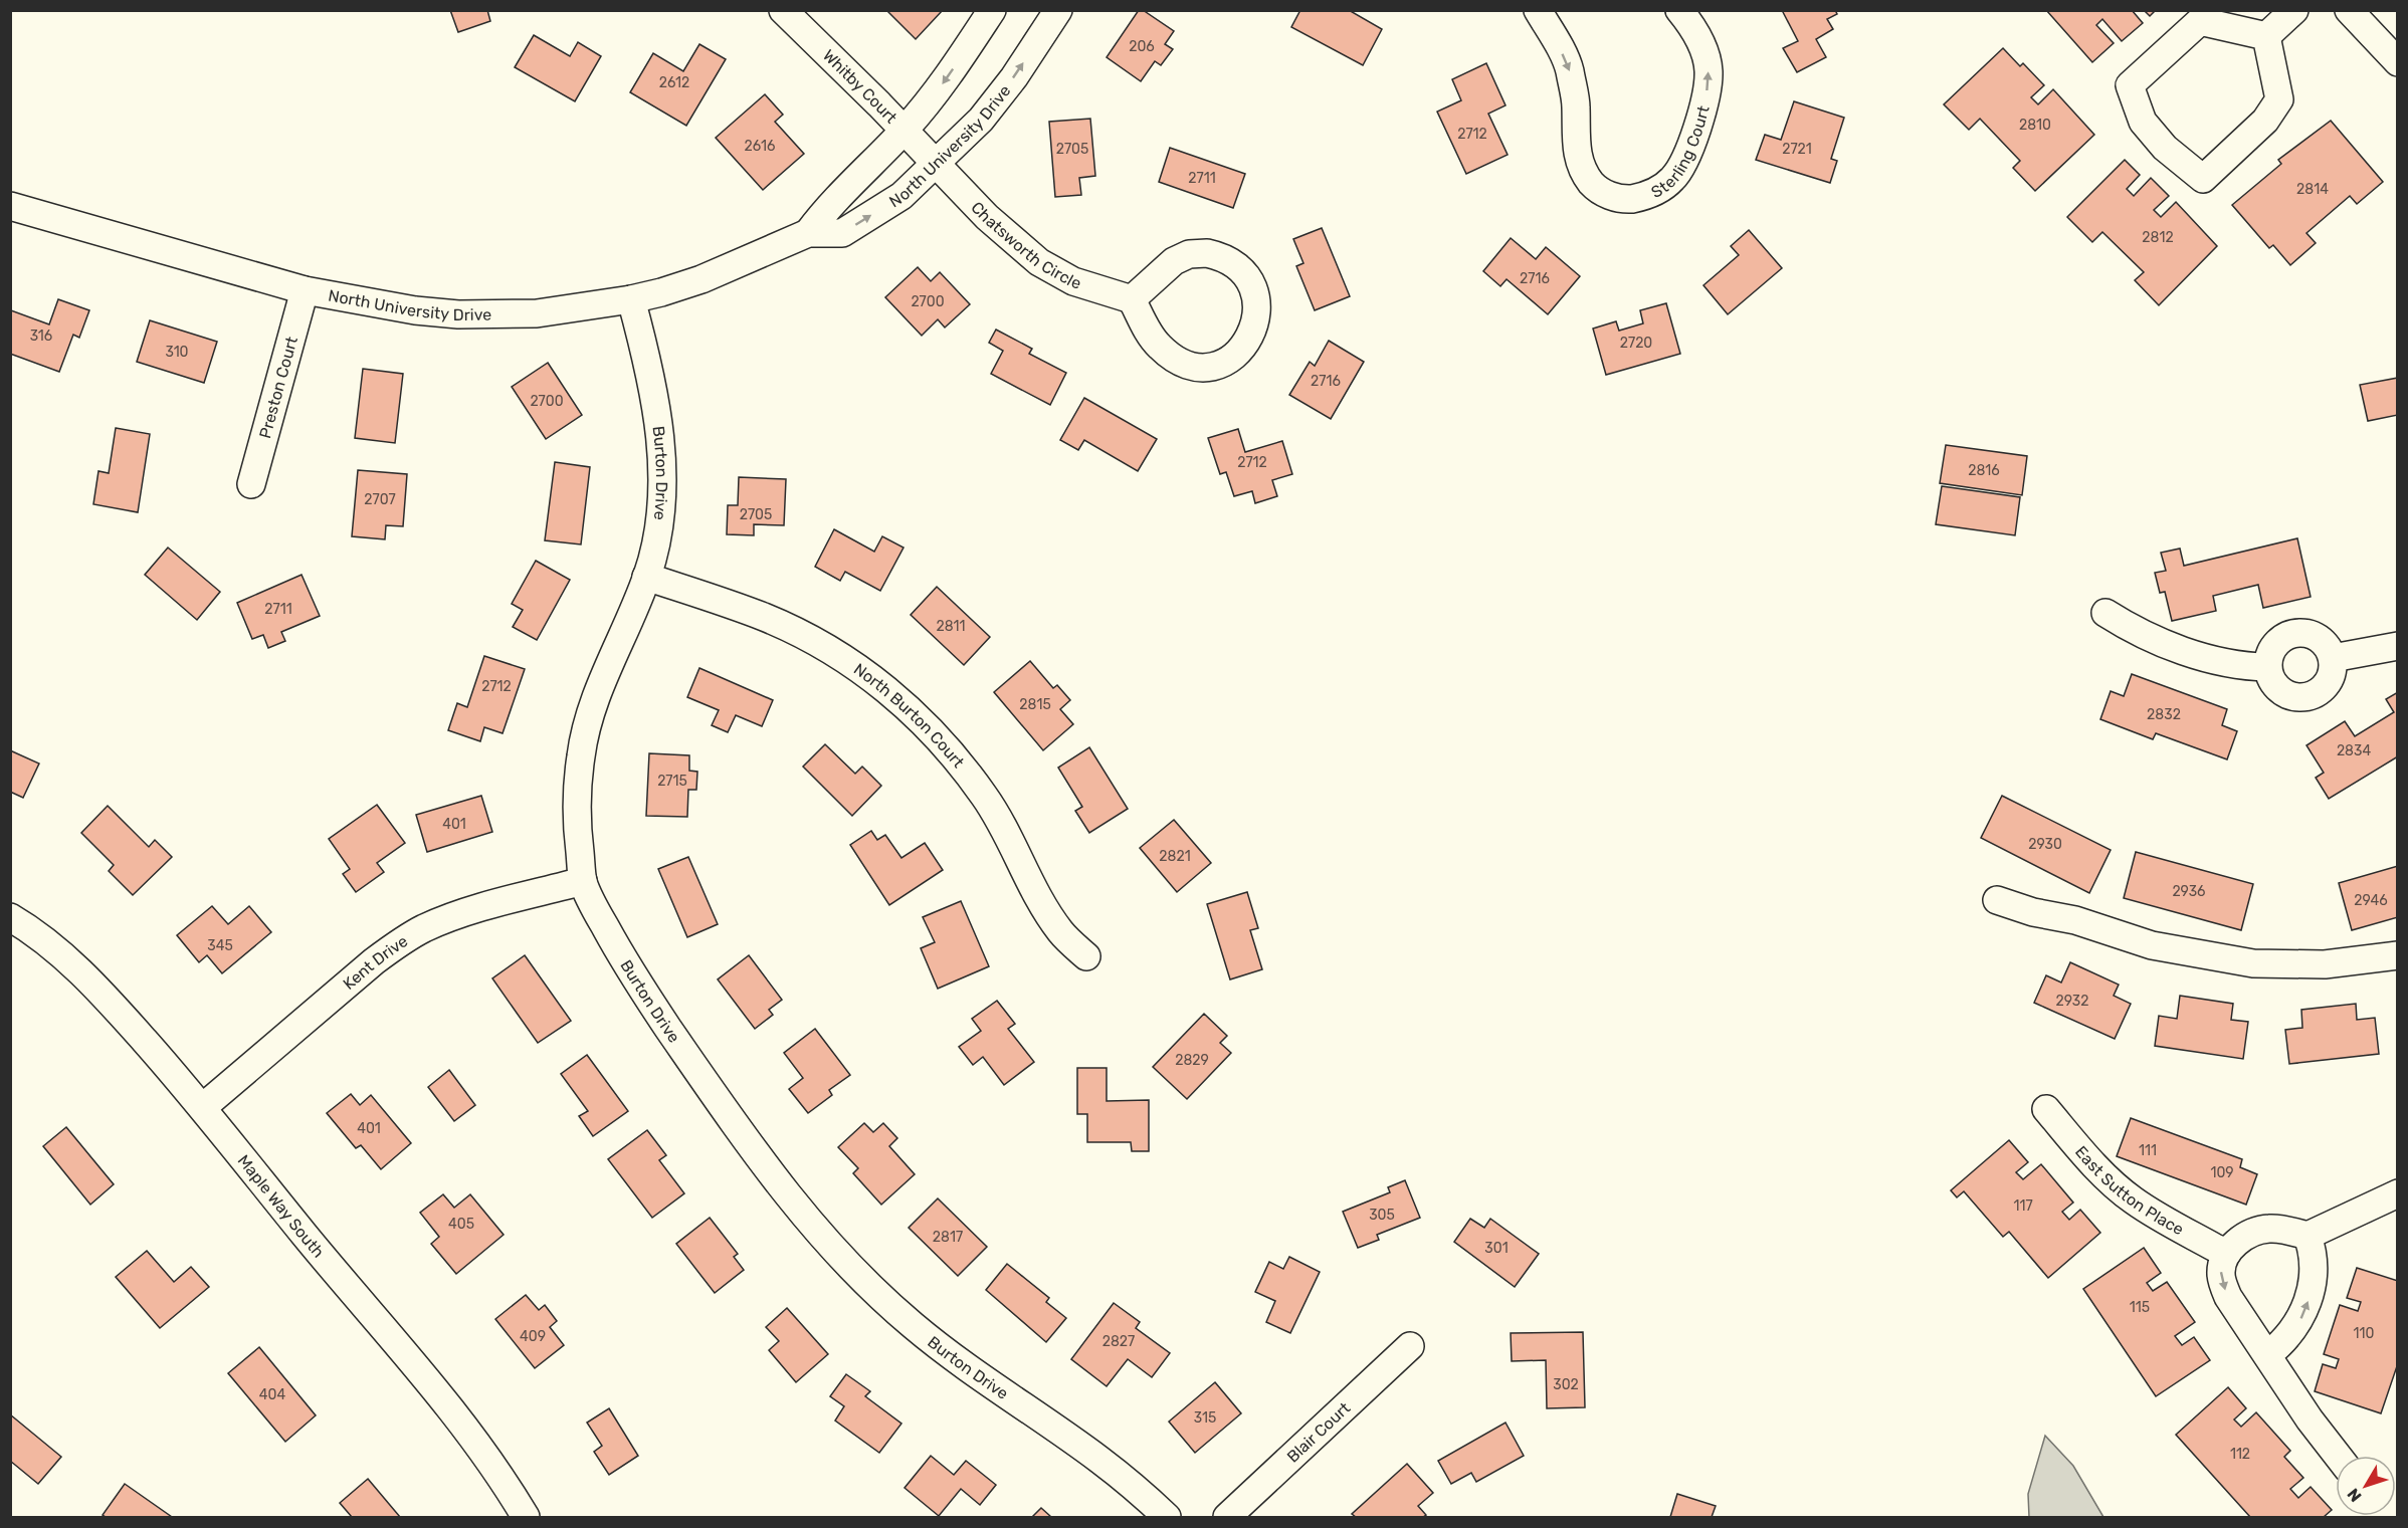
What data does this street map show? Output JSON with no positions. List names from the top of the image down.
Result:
{
  "streets": {
    "street": [
      "Whitby Court",
      "North University Drive",
      "Sterling Court",
      "Chatsworth Circle",
      "Preston Court",
      "Burton Drive",
      "North Burton Court",
      "Kent Drive",
      "East Sutton Place",
      "Maple Way South",
      "Blair Court"
    ]
  },
  "crossings": [
    ["Whitby Court", "North University Drive"],
    ["Whitby Court", "Chatsworth Circle"],
    ["North University Drive", "Chatsworth Circle"],
    ["North University Drive", "Preston Court"],
    ["North University Drive", "Burton Drive"],
    ["Burton Drive", "North Burton Court"],
    ["Burton Drive", "Kent Drive"],
    ["Kent Drive", "Maple Way South"]
  ],
  "house_numbers": [
    "206",
    "2612",
    "2810",
    "2712",
    "2616",
    "2705",
    "2721",
    "2711",
    "2814",
    "2812",
    "2716",
    "2700",
    "316",
    "2720",
    "310",
    "2716",
    "2700",
    "2712",
    "2816",
    "2707",
    "2705",
    "2711",
    "2811",
    "2712",
    "2815",
    "2832",
    "2834",
    "2715",
    "401",
    "2930",
    "2821",
    "2936",
    "2946",
    "345",
    "2932",
    "2829",
    "401",
    "111",
    "109",
    "117",
    "305",
    "405",
    "2817",
    "301",
    "115",
    "110",
    "409",
    "2827",
    "302",
    "404",
    "315",
    "112"
  ],
  "north": "bottom left"
}
